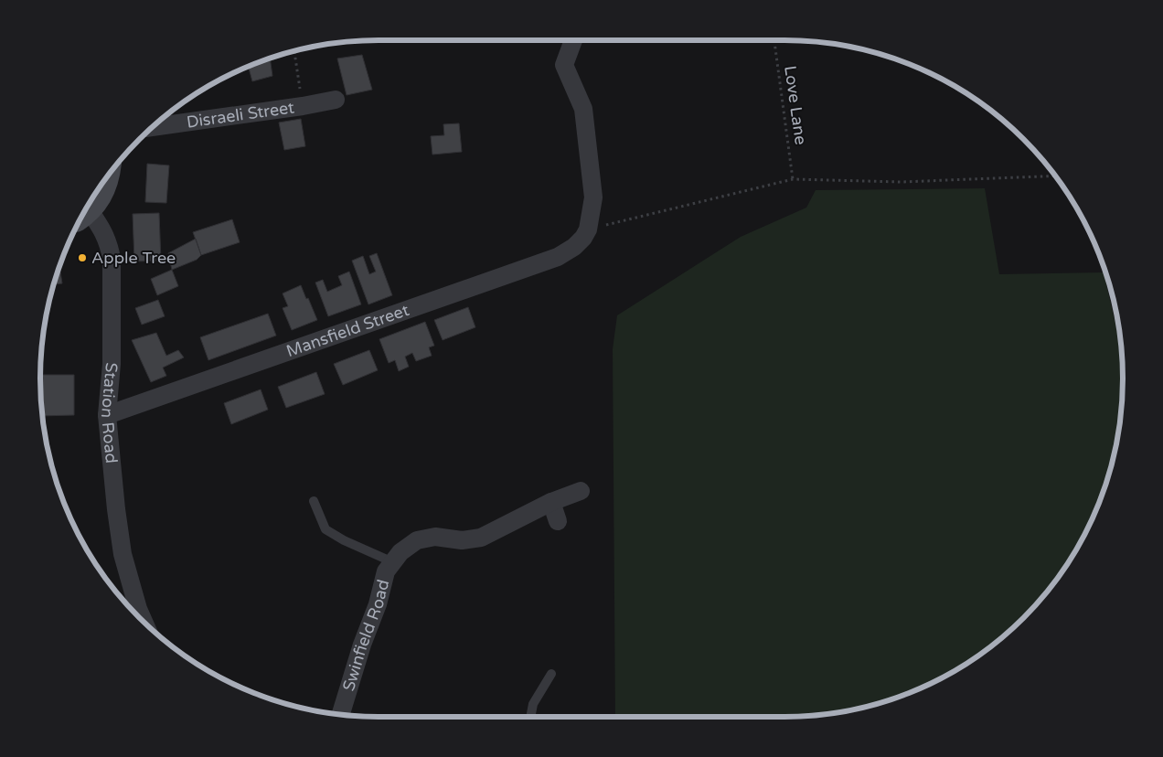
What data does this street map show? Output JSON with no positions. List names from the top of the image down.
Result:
{
  "streets": {
    "street": [
      "Disraeli Street",
      "Mansfield Street",
      "Station Road",
      "Swinfield Road"
    ],
    "path": ["Love Lane"]
  },
  "crossings": [
    ["Mansfield Street", "Station Road"]
  ],
  "places": ["Apple Tree"]
}
